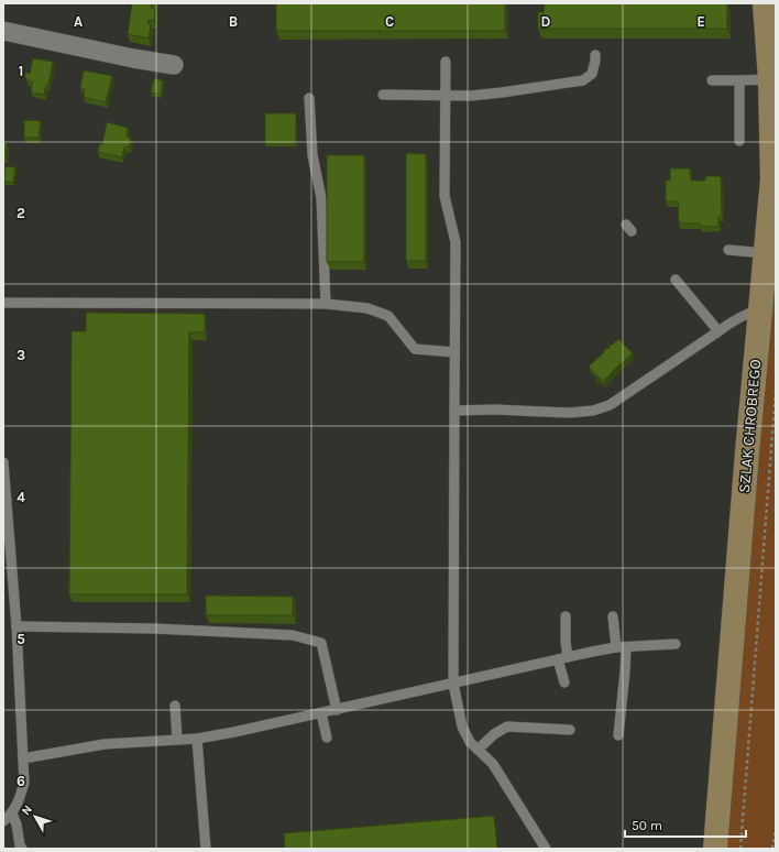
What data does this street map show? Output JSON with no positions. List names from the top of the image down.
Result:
{
  "streets": {
    "main road": ["SZLAK CHROBREGO"]
  },
  "scale_bar": "50 m",
  "north": "top left",
  "grid": {
    "columns": [
      "A",
      "B",
      "C",
      "D",
      "E"
    ],
    "rows": [
      "1",
      "2",
      "3",
      "4",
      "5",
      "6"
    ]
  }
}
